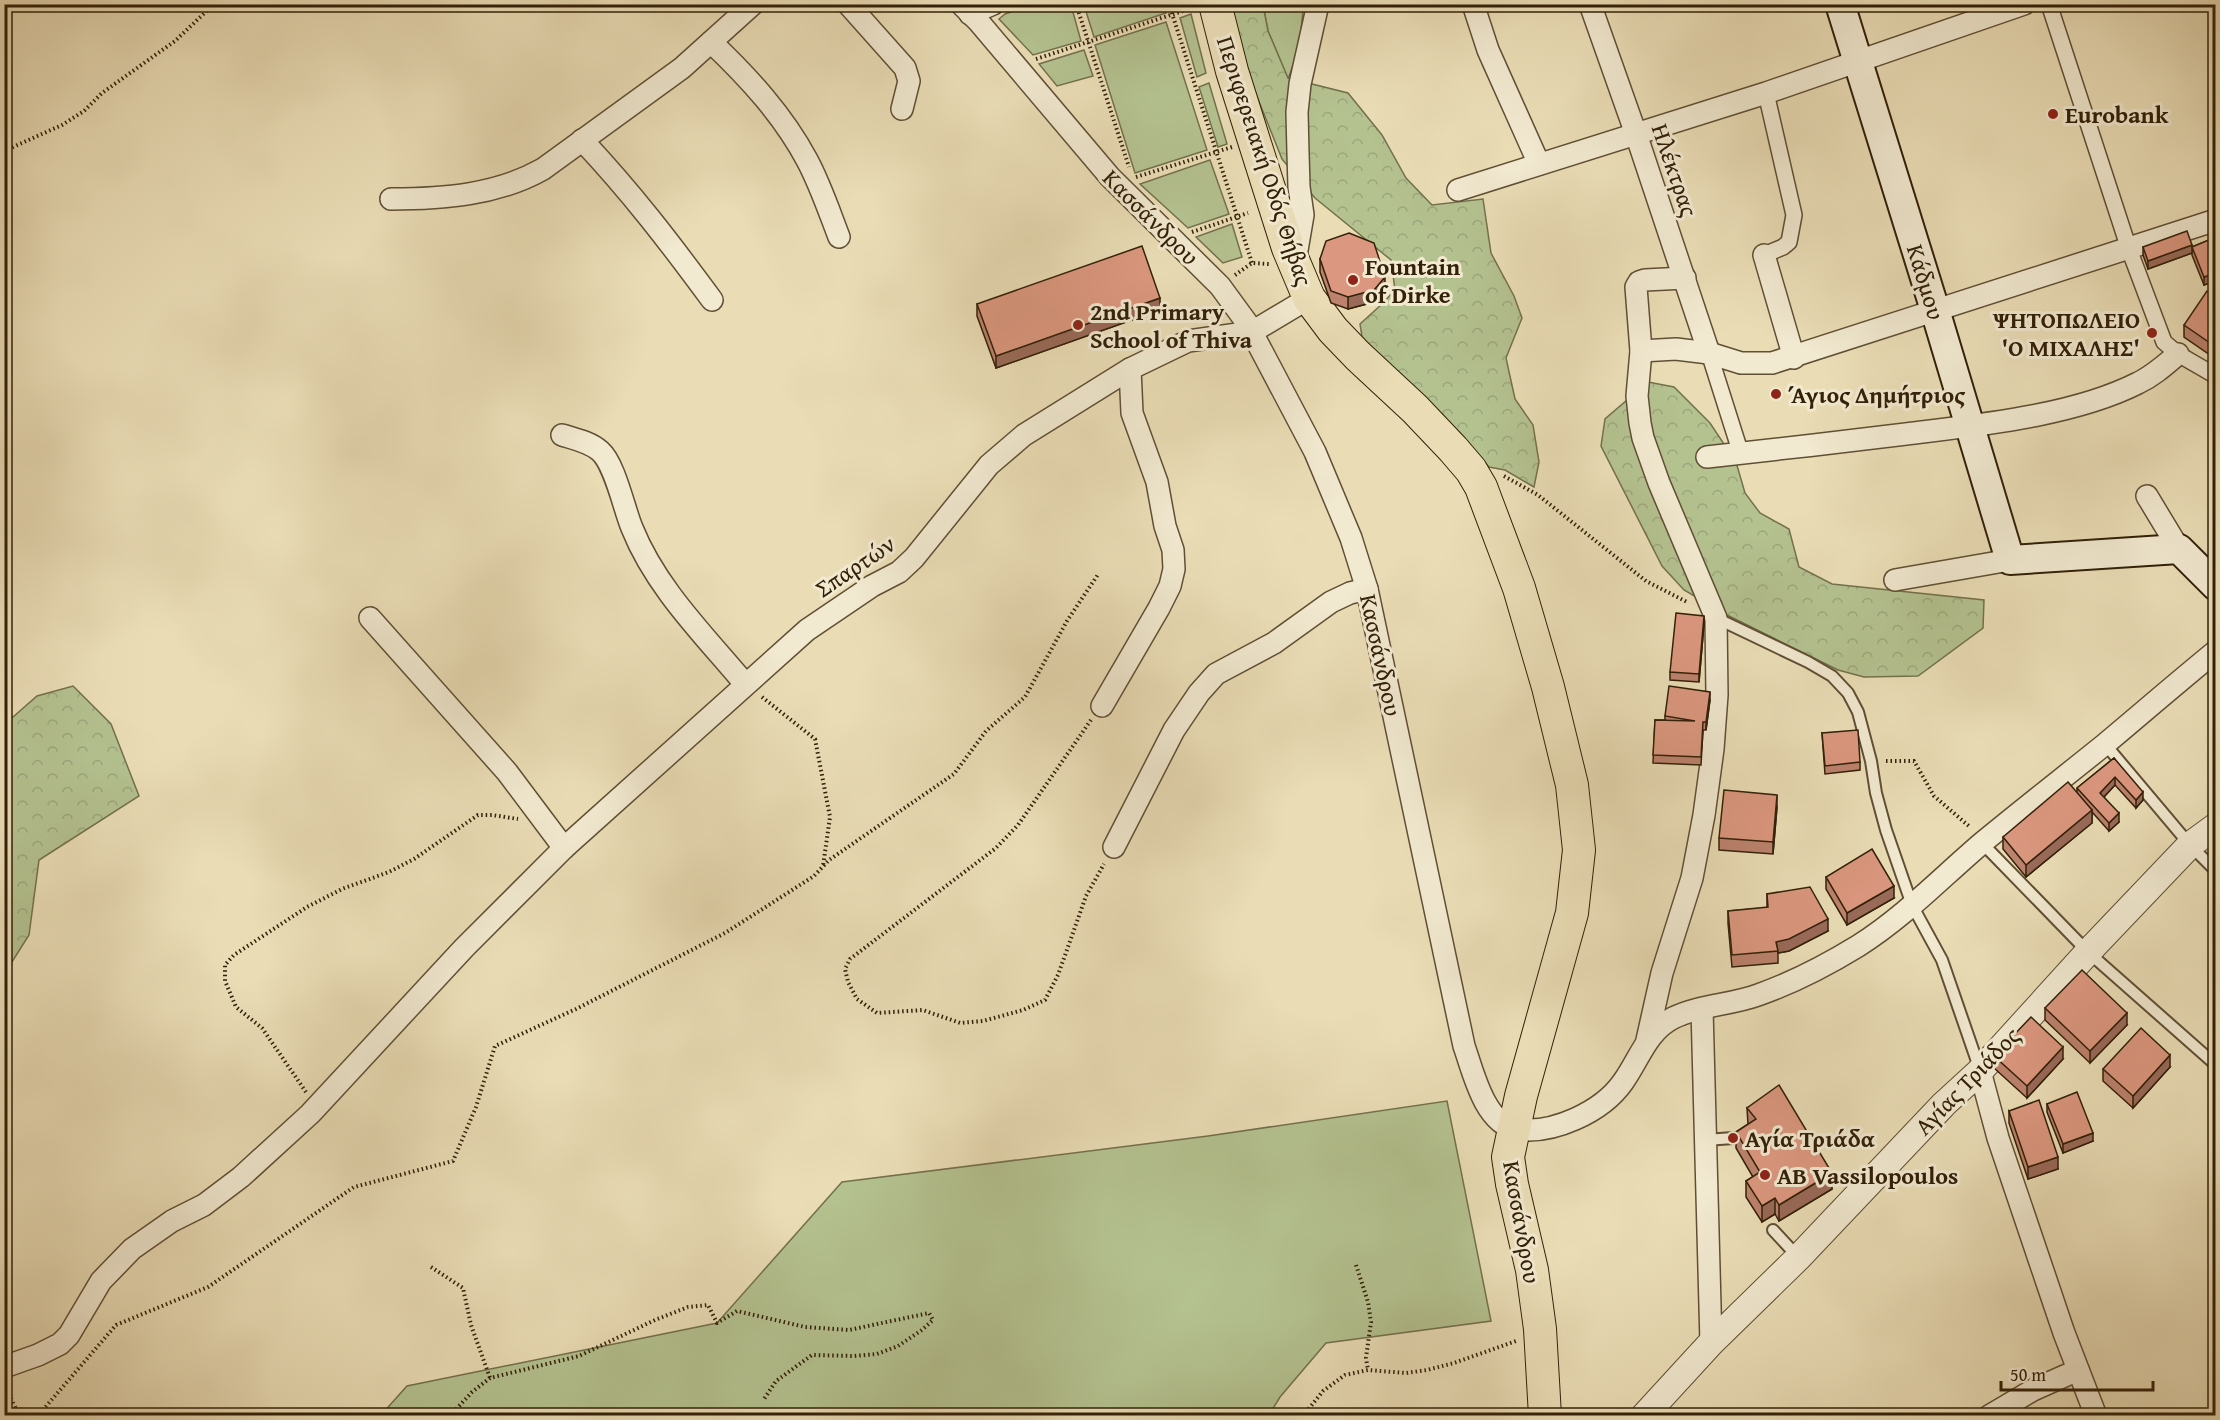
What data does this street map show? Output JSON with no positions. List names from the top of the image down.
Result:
{
  "streets": {
    "main road": ["Περιφερειακή Οδός Θήβας", "Κασσάνδρου", "Κάδμου"],
    "street": ["Ηλέκτρας", "Σπαρτών", "Αγίας Τριάδος"]
  },
  "crossings": [
    ["Περιφερειακή Οδός Θήβας", "Κασσάνδρου"],
    ["Κασσάνδρου", "Σπαρτών"]
  ],
  "places": [
    "Eurobank",
    "Fountain of Dirke",
    "2nd Primary School of Thiva",
    "ΨΗΤΟΠΩΛΕΙΟ 'Ο ΜΙΧΑΛΗΣ'",
    "Άγιος Δημήτριος",
    "Αγία Τριάδα",
    "AB Vassilopoulos"
  ],
  "scale_bar": "50 m"
}
